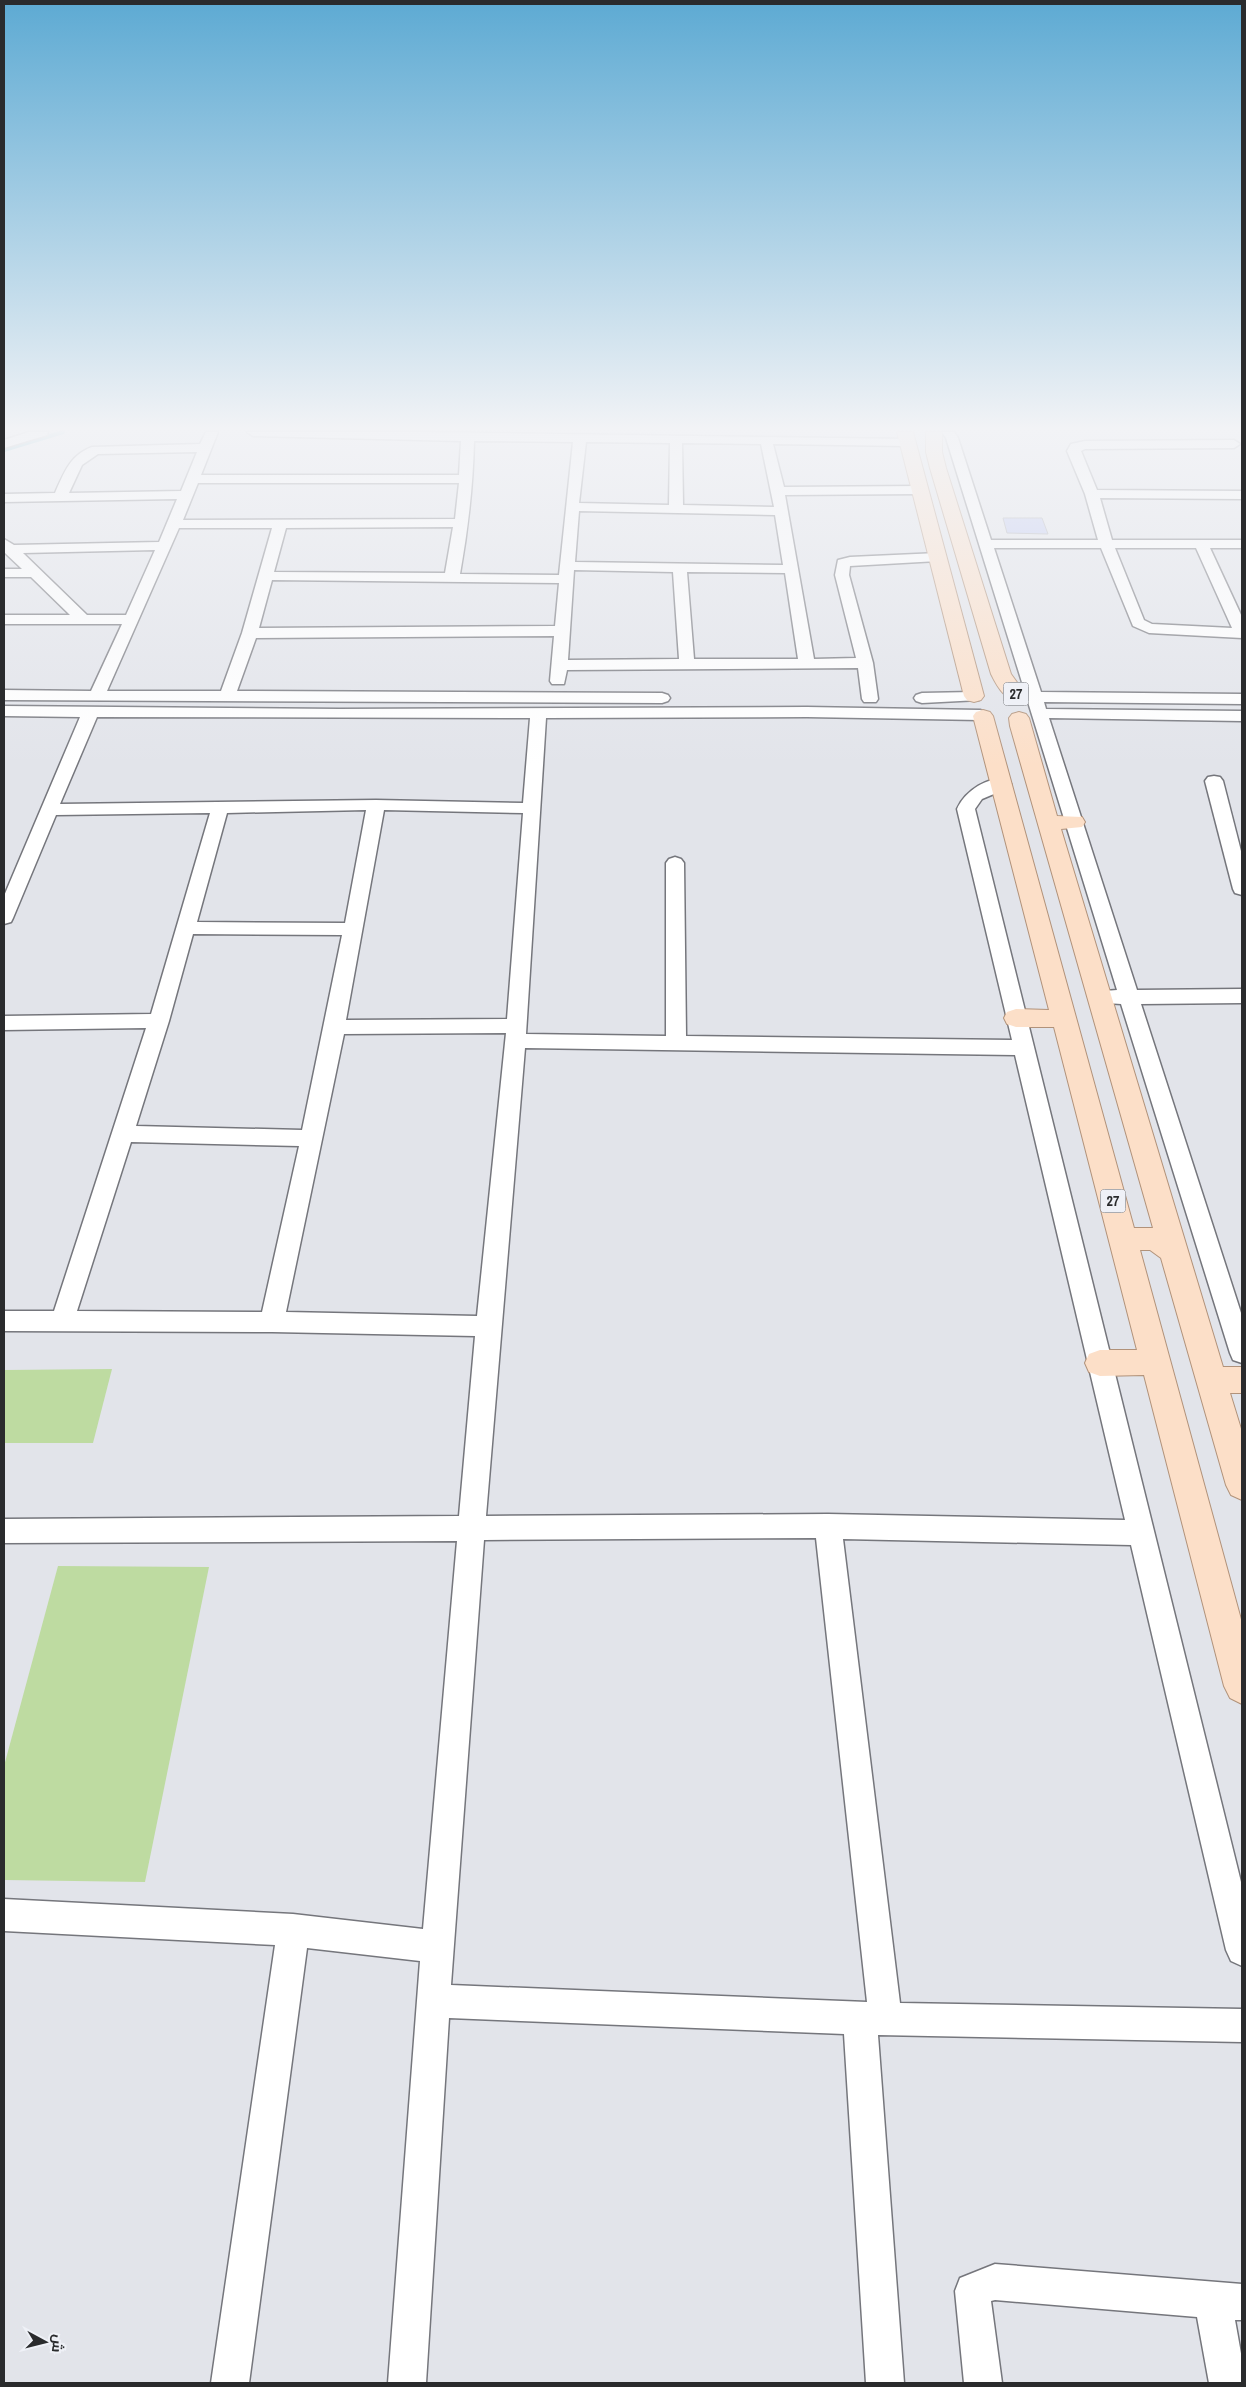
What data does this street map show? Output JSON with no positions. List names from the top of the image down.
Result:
{
  "streets": {
    "main road": ["27"]
  },
  "north": "right"
}
